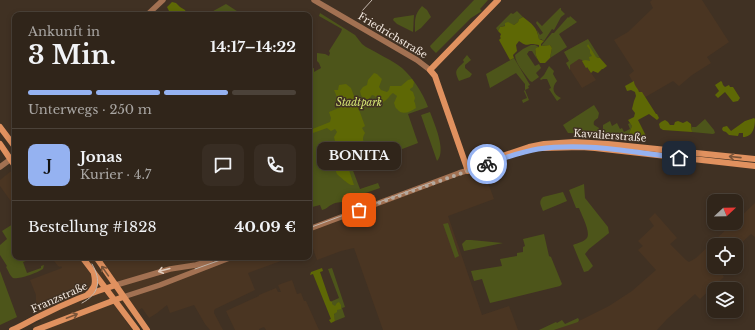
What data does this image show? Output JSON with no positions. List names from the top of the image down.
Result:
{
  "streets": {
    "main road": ["Friedrichstraße", "Kavalierstraße", "Franzstraße"]
  },
  "crossings": [
    ["Friedrichstraße", "Kavalierstraße"]
  ],
  "parks": ["Stadtpark"],
  "places": ["BONITA"],
  "north": "right",
  "page": {
    "heading": ["3 Min.", "Ankunft in", "14:17–14:22"],
    "panel": [
      "Jonas",
      "Kurier · 4.7",
      "Bestellung #1828",
      "40.09 €"
    ],
    "bar": "Unterwegs · 250 m",
    "bubble": "BONITA",
    "round": "J"
  }
}
